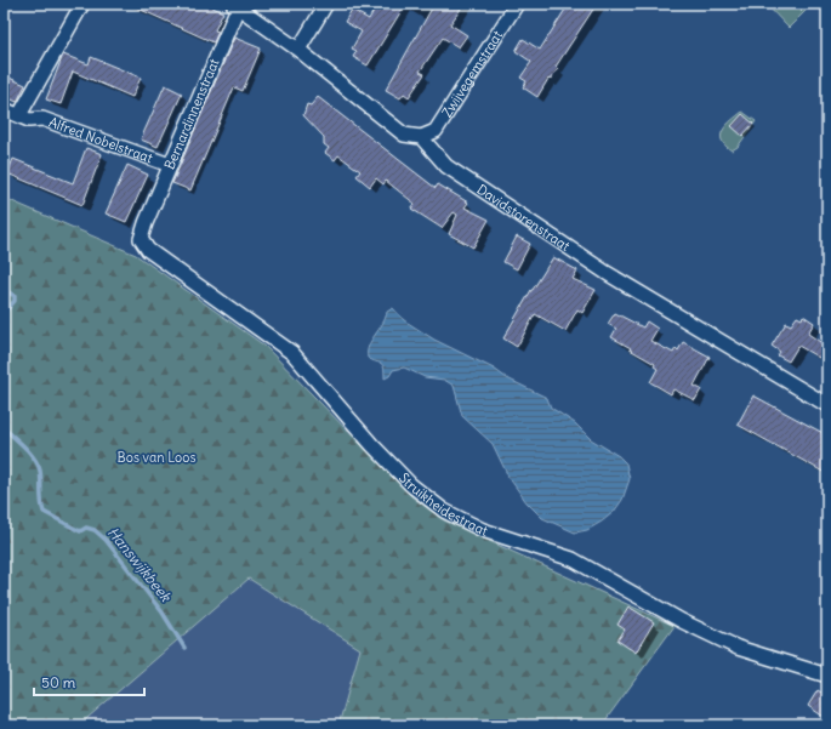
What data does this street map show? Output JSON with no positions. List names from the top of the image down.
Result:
{
  "streets": {
    "street": [
      "Zwijvegemstraat",
      "Bernardinnenstraat",
      "Alfred Nobelstraat",
      "Davidstorenstraat",
      "Struikheidestraat"
    ]
  },
  "crossings": [
    ["Zwijvegemstraat", "Davidstorenstraat"],
    ["Bernardinnenstraat", "Alfred Nobelstraat"],
    ["Bernardinnenstraat", "Struikheidestraat"]
  ],
  "water": ["Hanswijkbeek"],
  "parks": ["Bos van Loos"],
  "scale_bar": "50 m"
}
